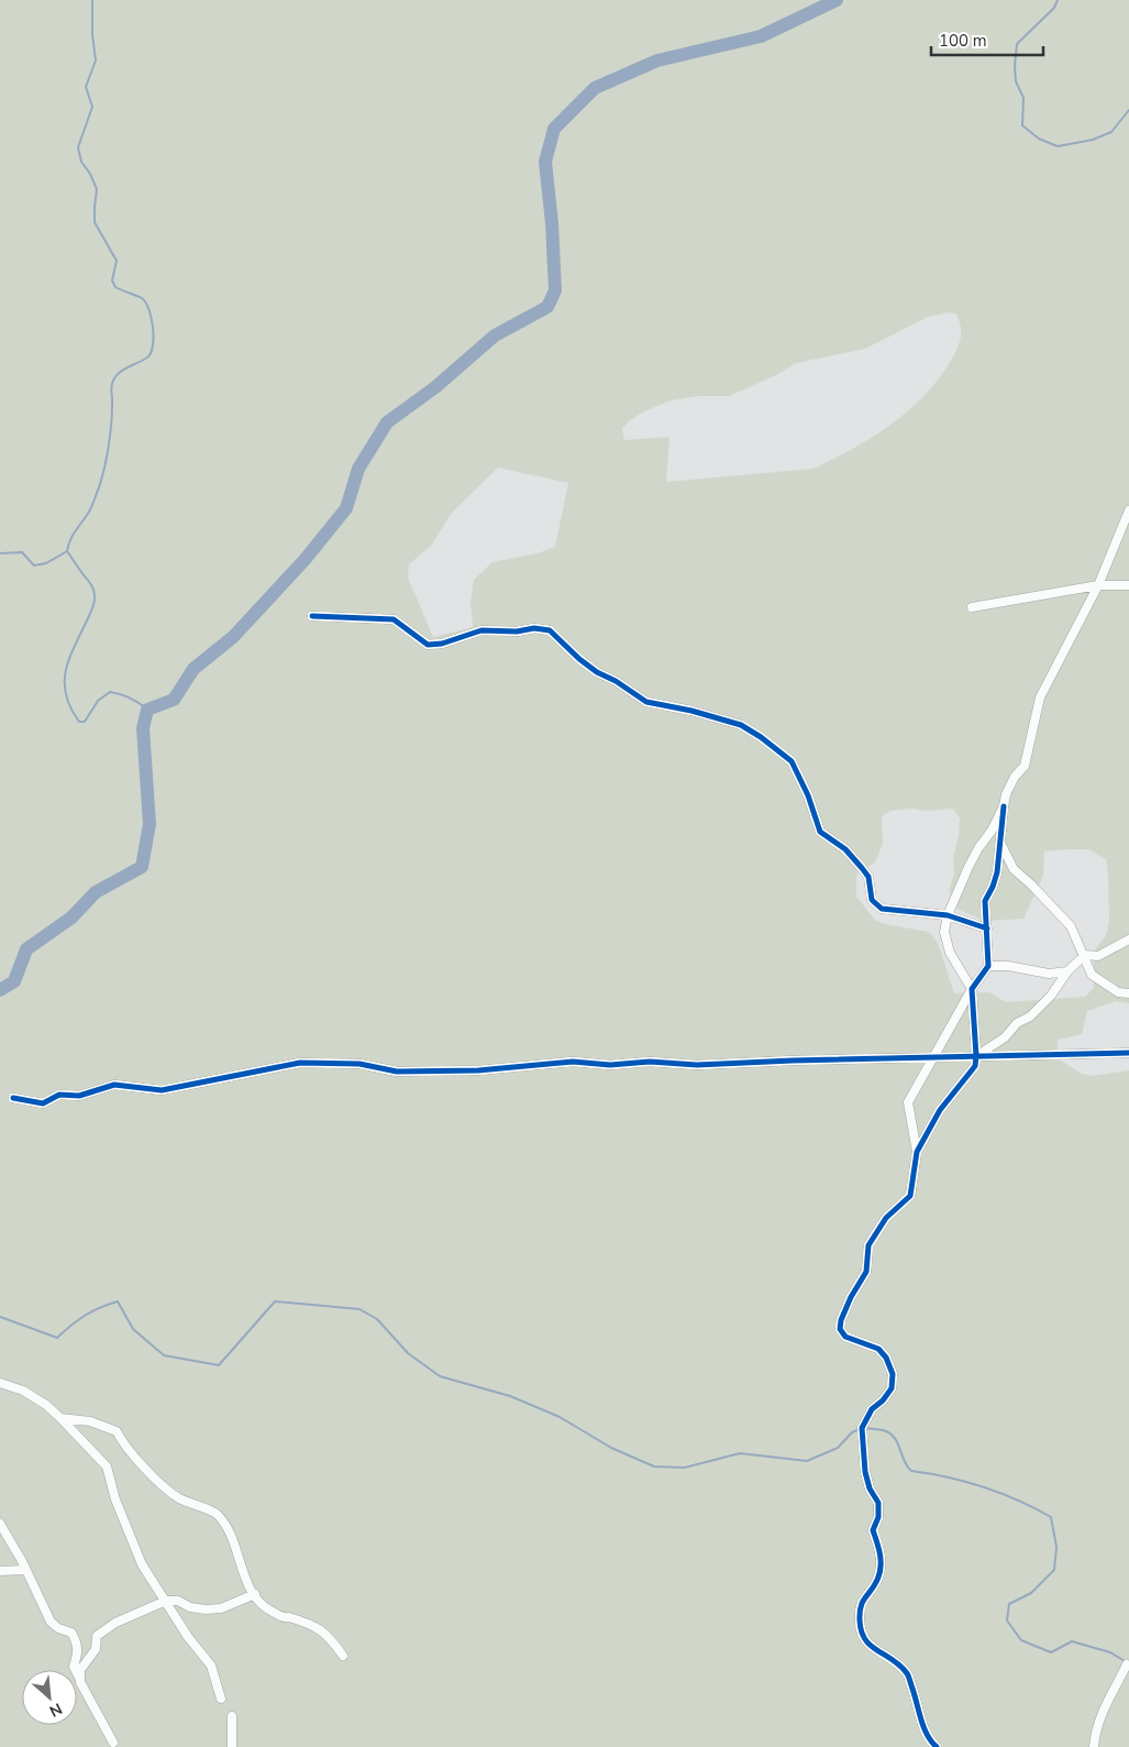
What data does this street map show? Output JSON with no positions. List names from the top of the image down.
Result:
{
  "scale_bar": "100 m",
  "north": "bottom right"
}
